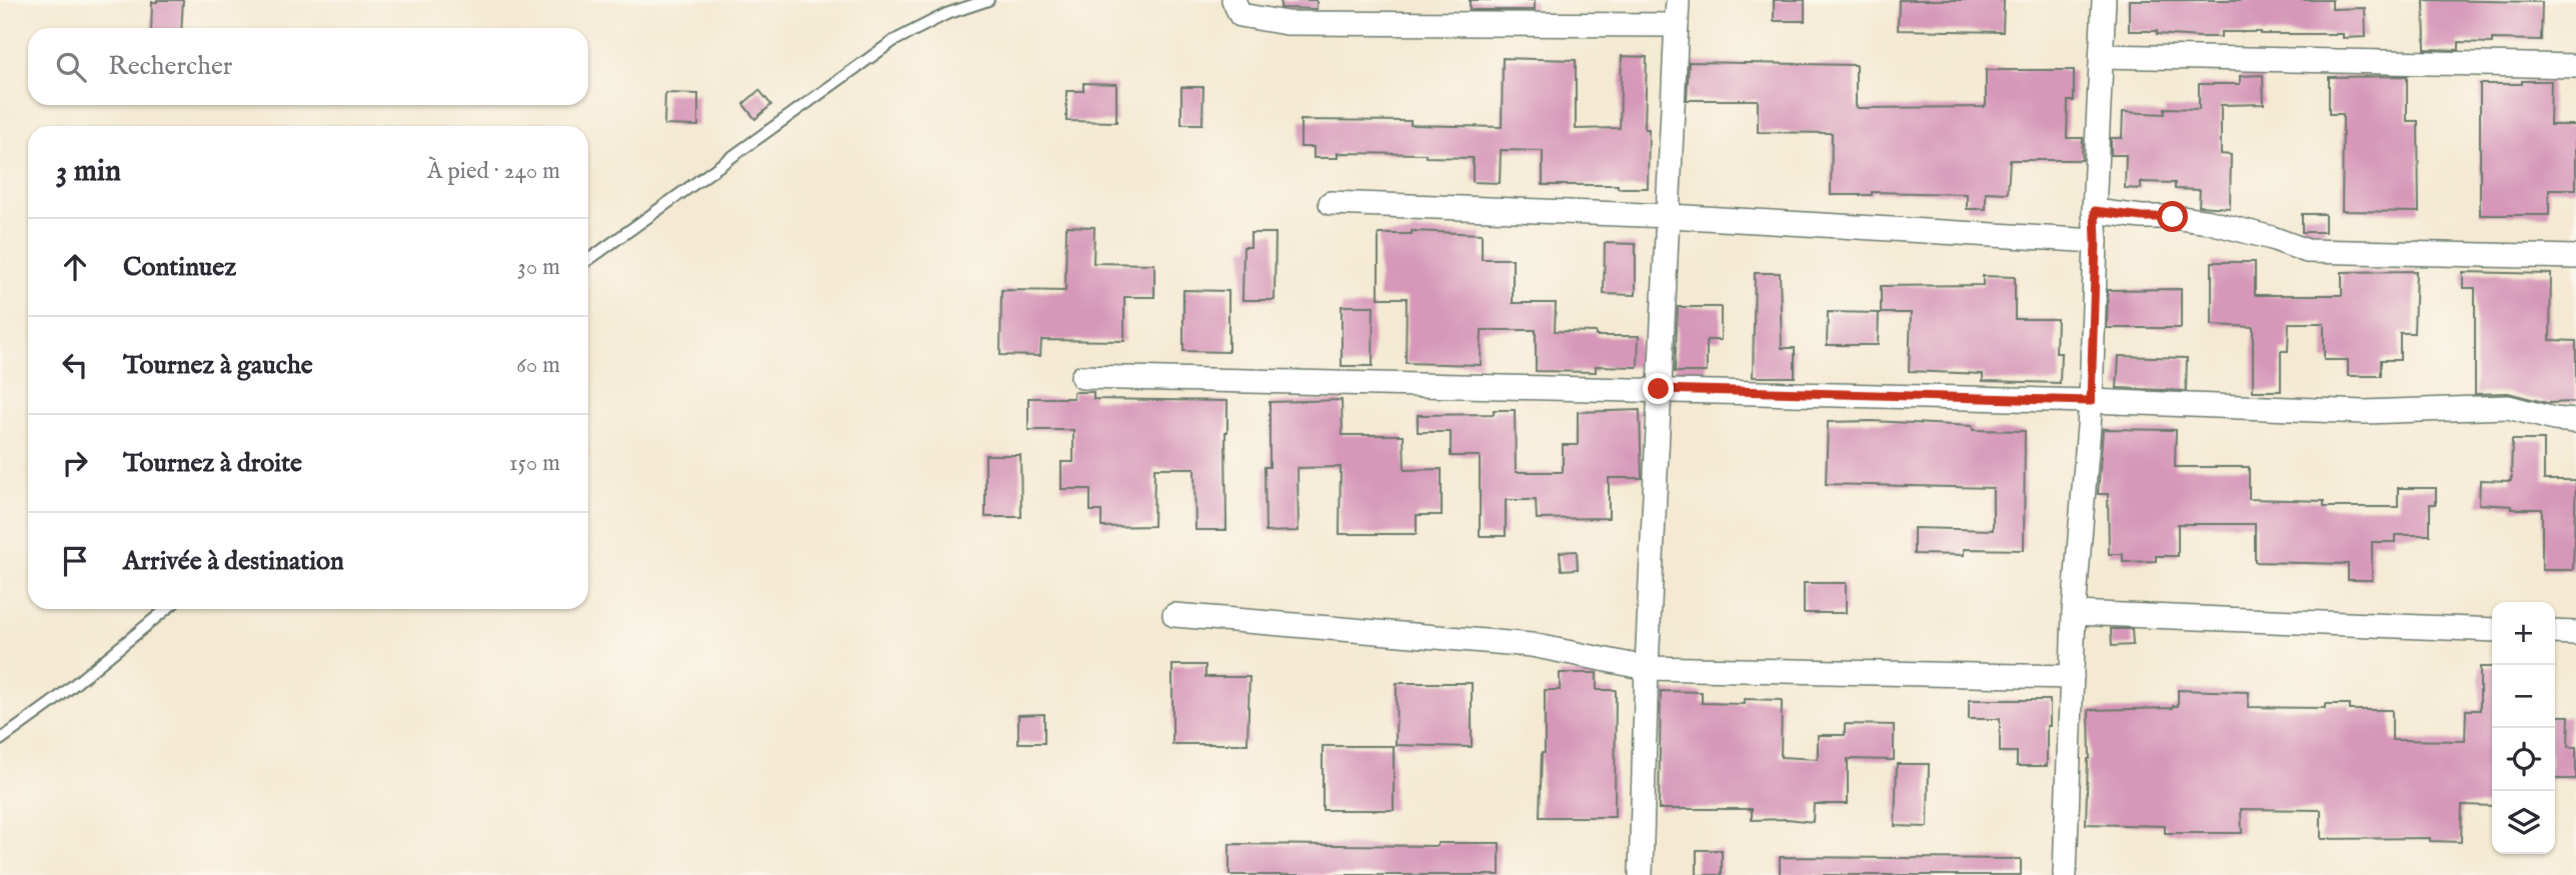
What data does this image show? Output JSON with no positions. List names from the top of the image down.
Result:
{
  "page": {
    "search": "Rechercher",
    "heading": ["3 min", "À pied · 240 m"],
    "list": [
      ["Continuez", "30 m"],
      ["Tournez à gauche", "60 m"],
      ["Tournez à droite", "150 m"],
      "Arrivée à destination"
    ],
    "map_buttons": ["+", "−"]
  }
}
